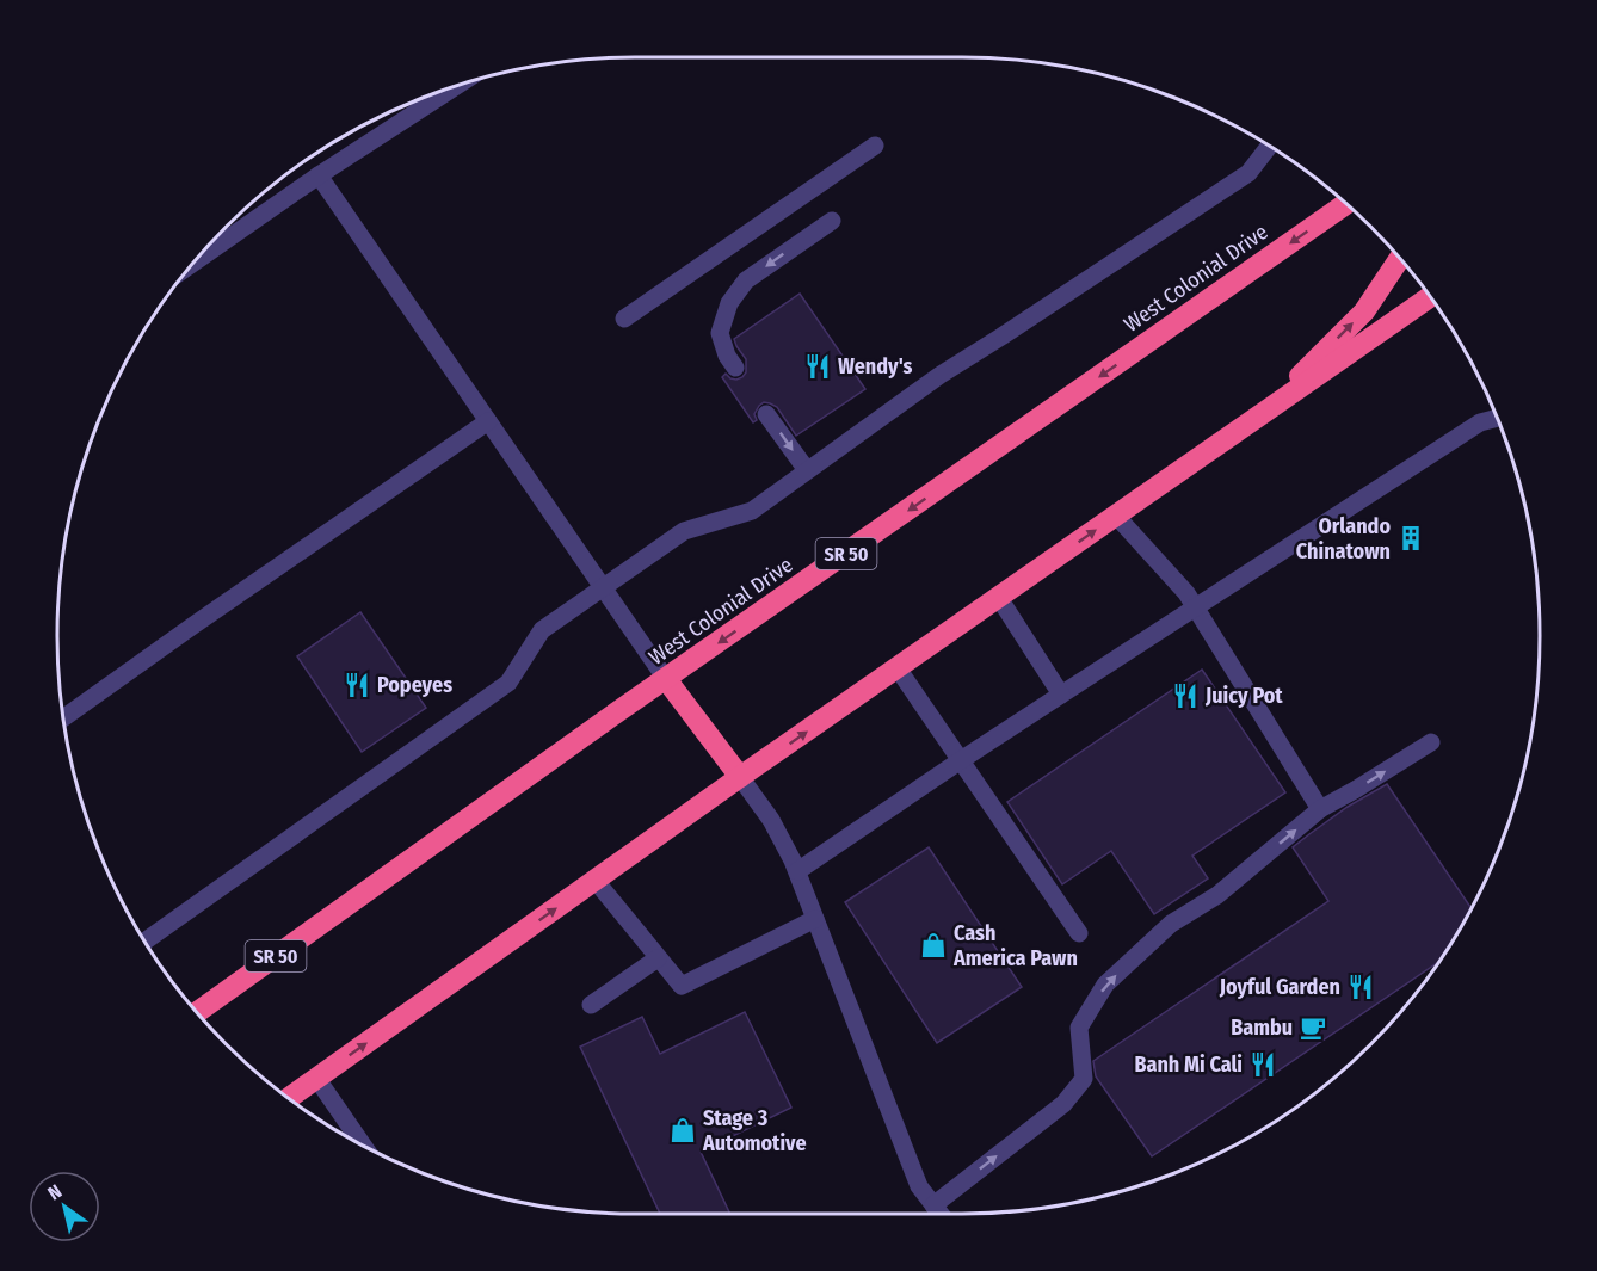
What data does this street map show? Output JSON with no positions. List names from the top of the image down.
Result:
{
  "streets": {
    "highway": ["West Colonial Drive", "SR 50"]
  },
  "places": {
    "restaurant": [
      "Wendy's",
      "Popeyes",
      "Juicy Pot",
      "Joyful Garden",
      "Banh Mi Cali"
    ],
    "building": ["Orlando Chinatown"],
    "shop": ["Cash America Pawn", "Stage 3 Automotive"],
    "cafe": ["Bambu"]
  },
  "north": "top left"
}
